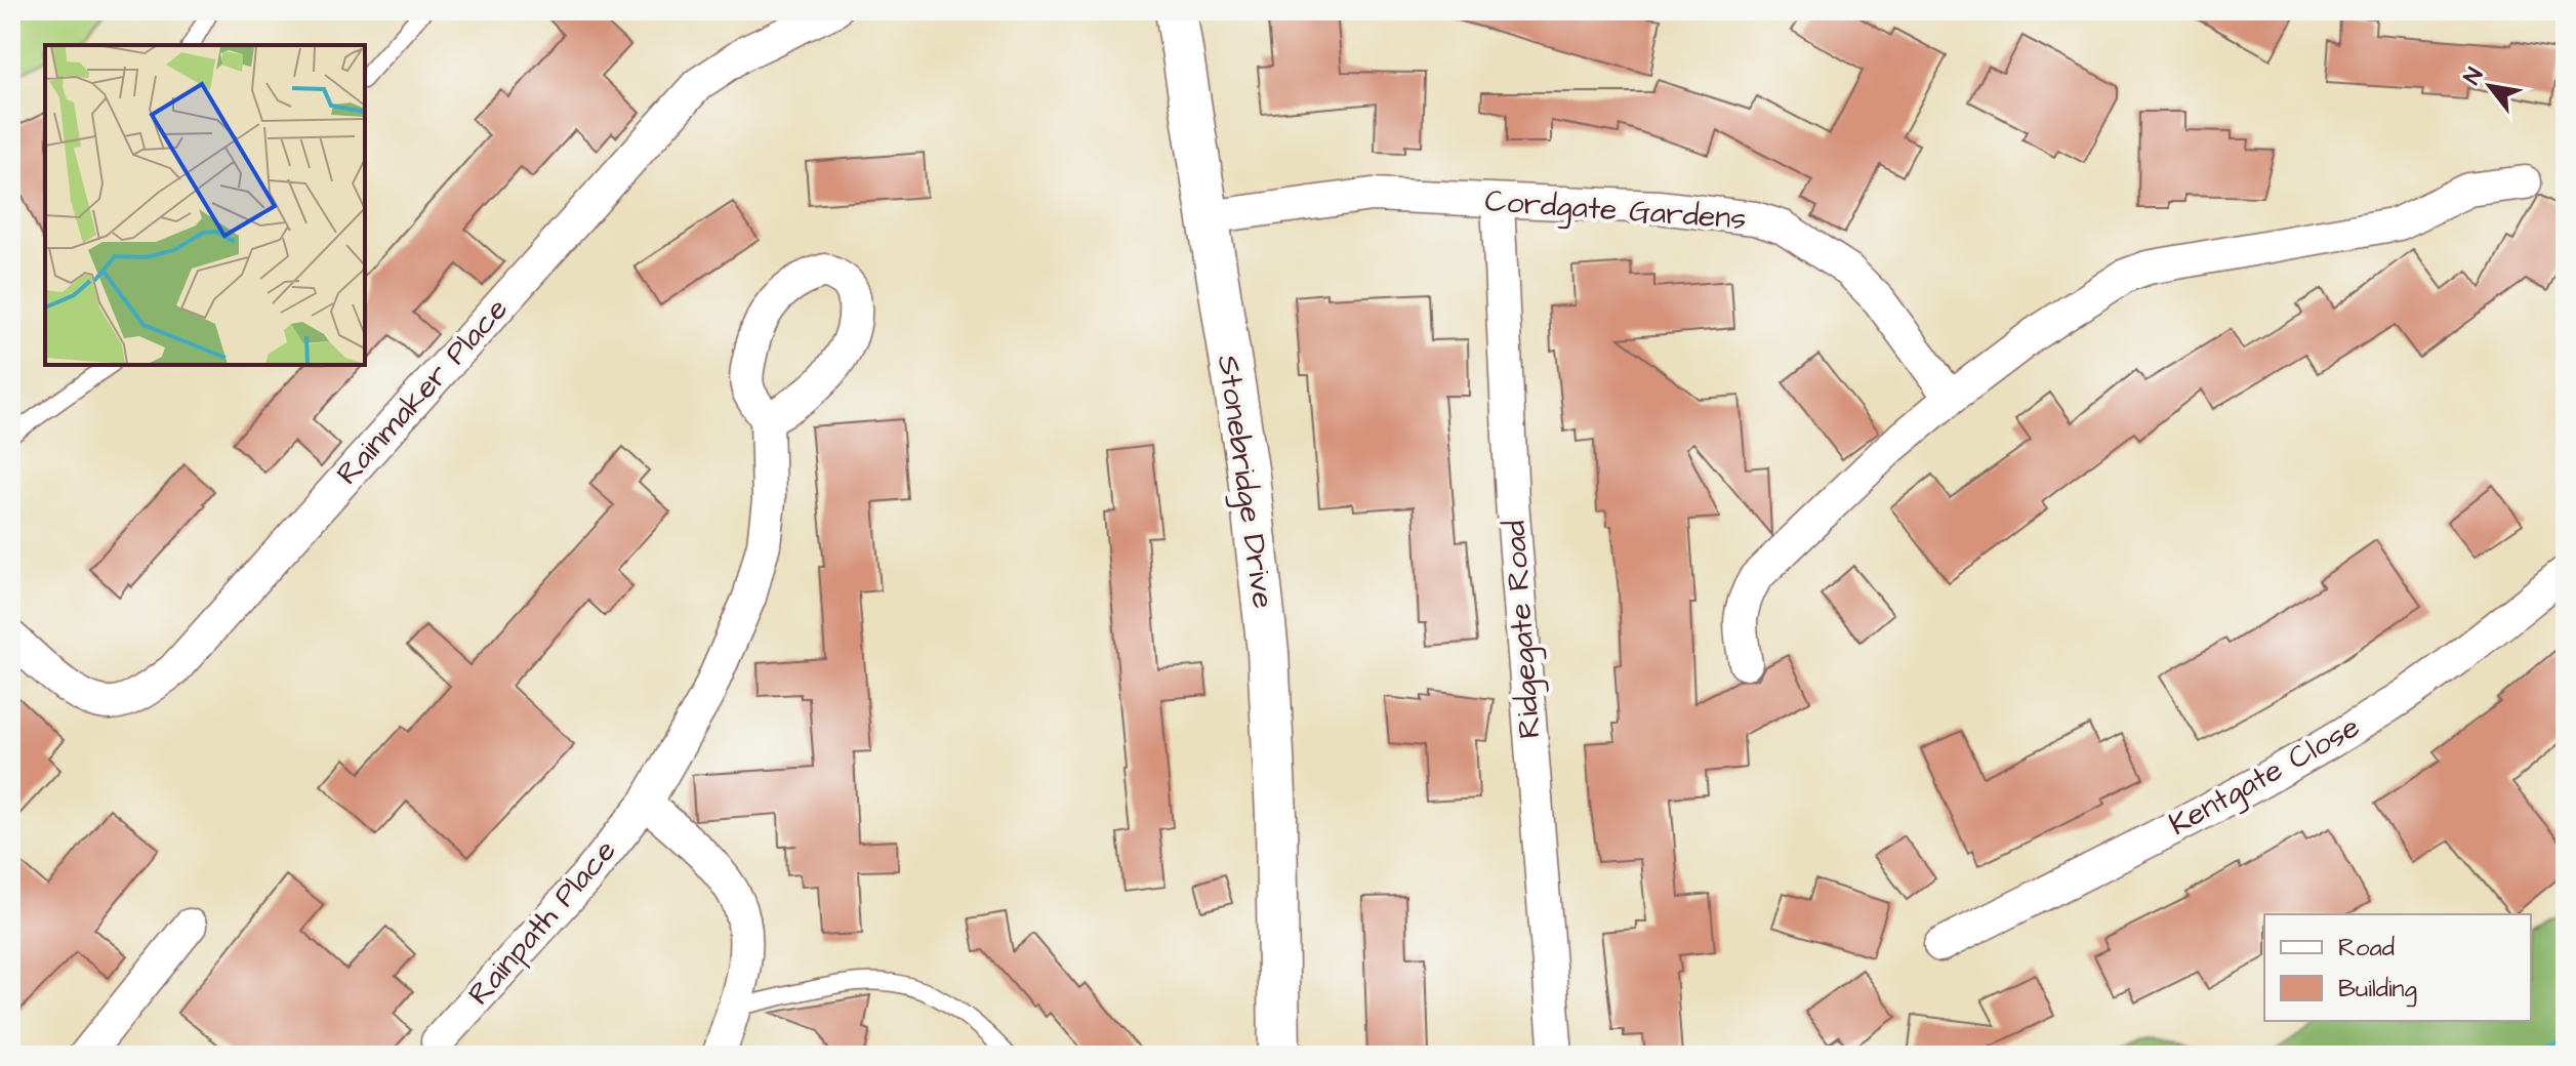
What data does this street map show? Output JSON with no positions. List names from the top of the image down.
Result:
{
  "streets": {
    "street": [
      "Cordgate Gardens",
      "Rainmaker Place",
      "Stonebridge Drive",
      "Ridgegate Road",
      "Kentgate Close",
      "Rainpath Place"
    ]
  },
  "crossings": [
    ["Cordgate Gardens", "Stonebridge Drive"],
    ["Cordgate Gardens", "Ridgegate Road"]
  ],
  "legend": ["Road", "Building"],
  "north": "top left"
}
